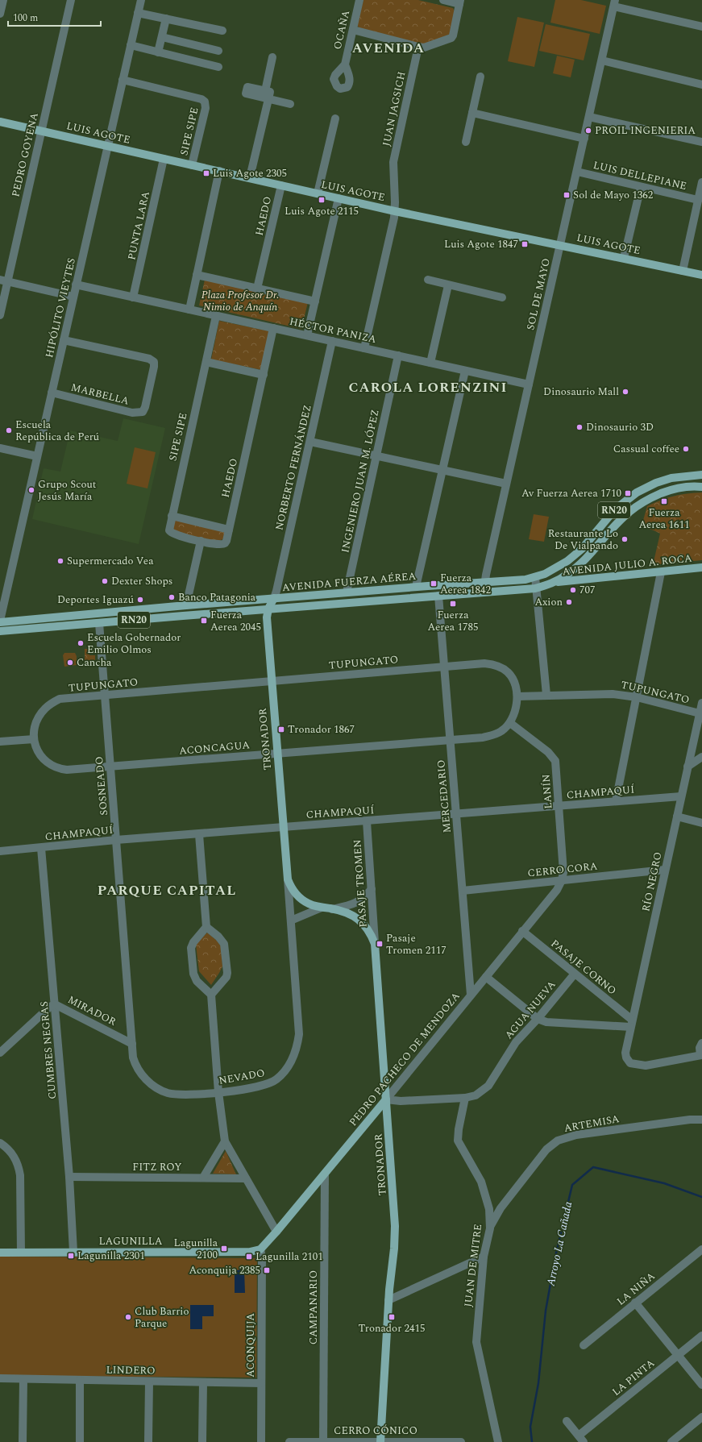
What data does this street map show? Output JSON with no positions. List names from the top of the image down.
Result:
{
  "streets": {
    "main road": [
      "LUIS AGOTE",
      "RN20",
      "AVENIDA JULIO A. ROCA",
      "AVENIDA FUERZA AÉREA",
      "TRONADOR",
      "PEDRO PACHECO DE MENDOZA",
      "LAGUNILLA"
    ],
    "street": [
      "OCAÑA",
      "JUAN JAGSICH",
      "SIPE SIPE",
      "PEDRO GOYENA",
      "LUIS DELLEPIANE",
      "HAEDO",
      "PUNTA LARA",
      "SOL DE MAYO",
      "HIPÓLITO VIEYTES",
      "HÉCTOR PANIZA",
      "MARBELLA",
      "NORBERTO FERNÁNDEZ",
      "INGENIERO JUAN M. LÓPEZ",
      "TUPUNGATO",
      "ACONCAGUA",
      "SOSNEADO",
      "LANÍN",
      "CHAMPAQUÍ",
      "MERCEDARIO",
      "CERRO CORA",
      "RÍO NEGRO",
      "PASAJE TROMEN",
      "PASAJE CORNO",
      "AGUA NUEVA",
      "MIRADOR",
      "CUMBRES NEGRAS",
      "NEVADO",
      "ARTEMISA",
      "FITZ ROY",
      "JUAN DE MITRE",
      "LA NIÑA",
      "CAMPANARIO",
      "ACONQUIJA",
      "LINDERO",
      "LA PINTA",
      "CERRO CÓNICO"
    ]
  },
  "crossings": [
    ["JUAN JAGSICH", "LUIS AGOTE"],
    ["SIPE SIPE", "LUIS AGOTE"],
    ["SIPE SIPE", "HAEDO"],
    ["SIPE SIPE", "HIPÓLITO VIEYTES"],
    ["SIPE SIPE", "HÉCTOR PANIZA"],
    ["LUIS AGOTE", "PEDRO GOYENA"],
    ["LUIS AGOTE", "HAEDO"],
    ["LUIS AGOTE", "PUNTA LARA"],
    ["LUIS AGOTE", "SOL DE MAYO"],
    ["LUIS AGOTE", "HIPÓLITO VIEYTES"],
    ["LUIS DELLEPIANE", "SOL DE MAYO"],
    ["HAEDO", "HÉCTOR PANIZA"],
    ["PUNTA LARA", "HÉCTOR PANIZA"],
    ["SOL DE MAYO", "HÉCTOR PANIZA"],
    ["SOL DE MAYO", "AVENIDA FUERZA AÉREA"],
    ["HIPÓLITO VIEYTES", "HÉCTOR PANIZA"],
    ["HIPÓLITO VIEYTES", "MARBELLA"],
    ["HIPÓLITO VIEYTES", "AVENIDA FUERZA AÉREA"],
    ["HÉCTOR PANIZA", "NORBERTO FERNÁNDEZ"],
    ["HÉCTOR PANIZA", "INGENIERO JUAN M. LÓPEZ"],
    ["NORBERTO FERNÁNDEZ", "AVENIDA FUERZA AÉREA"],
    ["NORBERTO FERNÁNDEZ", "TRONADOR"],
    ["INGENIERO JUAN M. LÓPEZ", "AVENIDA FUERZA AÉREA"],
    ["AVENIDA JULIO A. ROCA", "AVENIDA FUERZA AÉREA"],
    ["AVENIDA FUERZA AÉREA", "TRONADOR"],
    ["AVENIDA FUERZA AÉREA", "SOSNEADO"],
    ["AVENIDA FUERZA AÉREA", "MERCEDARIO"],
    ["TUPUNGATO", "TRONADOR"],
    ["TUPUNGATO", "ACONCAGUA"],
    ["TUPUNGATO", "SOSNEADO"],
    ["TUPUNGATO", "LANÍN"],
    ["TUPUNGATO", "MERCEDARIO"],
    ["TUPUNGATO", "RÍO NEGRO"],
    ["TRONADOR", "ACONCAGUA"],
    ["TRONADOR", "CHAMPAQUÍ"],
    ["TRONADOR", "PASAJE TROMEN"],
    ["TRONADOR", "AGUA NUEVA"],
    ["TRONADOR", "PEDRO PACHECO DE MENDOZA"],
    ["TRONADOR", "NEVADO"],
    ["TRONADOR", "CERRO CÓNICO"],
    ["ACONCAGUA", "SOSNEADO"],
    ["ACONCAGUA", "LANÍN"],
    ["ACONCAGUA", "MERCEDARIO"],
    ["SOSNEADO", "CHAMPAQUÍ"],
    ["SOSNEADO", "MIRADOR"],
    ["SOSNEADO", "NEVADO"],
    ["LANÍN", "CHAMPAQUÍ"],
    ["LANÍN", "MERCEDARIO"],
    ["LANÍN", "CERRO CORA"],
    ["LANÍN", "PEDRO PACHECO DE MENDOZA"],
    ["CHAMPAQUÍ", "MERCEDARIO"],
    ["CHAMPAQUÍ", "RÍO NEGRO"],
    ["CHAMPAQUÍ", "PASAJE TROMEN"],
    ["CHAMPAQUÍ", "CUMBRES NEGRAS"],
    ["MERCEDARIO", "CERRO CORA"],
    ["MERCEDARIO", "PEDRO PACHECO DE MENDOZA"],
    ["CERRO CORA", "RÍO NEGRO"],
    ["CERRO CORA", "PEDRO PACHECO DE MENDOZA"],
    ["RÍO NEGRO", "PASAJE CORNO"],
    ["PASAJE CORNO", "AGUA NUEVA"],
    ["PASAJE CORNO", "PEDRO PACHECO DE MENDOZA"],
    ["AGUA NUEVA", "PEDRO PACHECO DE MENDOZA"],
    ["AGUA NUEVA", "JUAN DE MITRE"],
    ["MIRADOR", "CUMBRES NEGRAS"],
    ["MIRADOR", "NEVADO"],
    ["CUMBRES NEGRAS", "FITZ ROY"],
    ["CUMBRES NEGRAS", "LAGUNILLA"],
    ["PEDRO PACHECO DE MENDOZA", "LAGUNILLA"],
    ["PEDRO PACHECO DE MENDOZA", "CAMPANARIO"],
    ["PEDRO PACHECO DE MENDOZA", "ACONQUIJA"],
    ["ARTEMISA", "JUAN DE MITRE"],
    ["LAGUNILLA", "ACONQUIJA"],
    ["CAMPANARIO", "CERRO CÓNICO"],
    ["ACONQUIJA", "LINDERO"]
  ],
  "districts": ["AVENIDA", "CAROLA LORENZINI", "PARQUE CAPITAL"],
  "water": ["Arroyo La Cañada"],
  "parks": ["Plaza Profesor Dr. Nimio de Anquín"],
  "places": {
    "other": [
      "PROIL INGENIERIA",
      "Dinosaurio Mall",
      "Dinosaurio 3D",
      "Escuela República de Perú",
      "Cassual coffee",
      "Grupo Scout Jesús María",
      "Restaurante Lo De Vialpando",
      "Supermercado Vea",
      "Dexter Shops",
      "707",
      "Banco Patagonia",
      "Deportes Iguazú",
      "Axion",
      "Escuela Gobernador Emilio Olmos",
      "Cancha",
      "Club Barrio Parque"
    ],
    "transit": [
      "Luis Agote 2305",
      "Sol de Mayo 1362",
      "Luis Agote 2115",
      "Luis Agote 1847",
      "Av Fuerza Aerea 1710",
      "Fuerza Aerea 1611",
      "Fuerza Aerea 1842",
      "Fuerza Aerea 1785",
      "Fuerza Aerea 2045",
      "Tronador 1867",
      "Pasaje Tromen 2117",
      "Lagunilla 2100",
      "Lagunilla 2301",
      "Lagunilla 2101",
      "Aconquija 2385",
      "Tronador 2415"
    ]
  },
  "scale_bar": "100 m"
}
